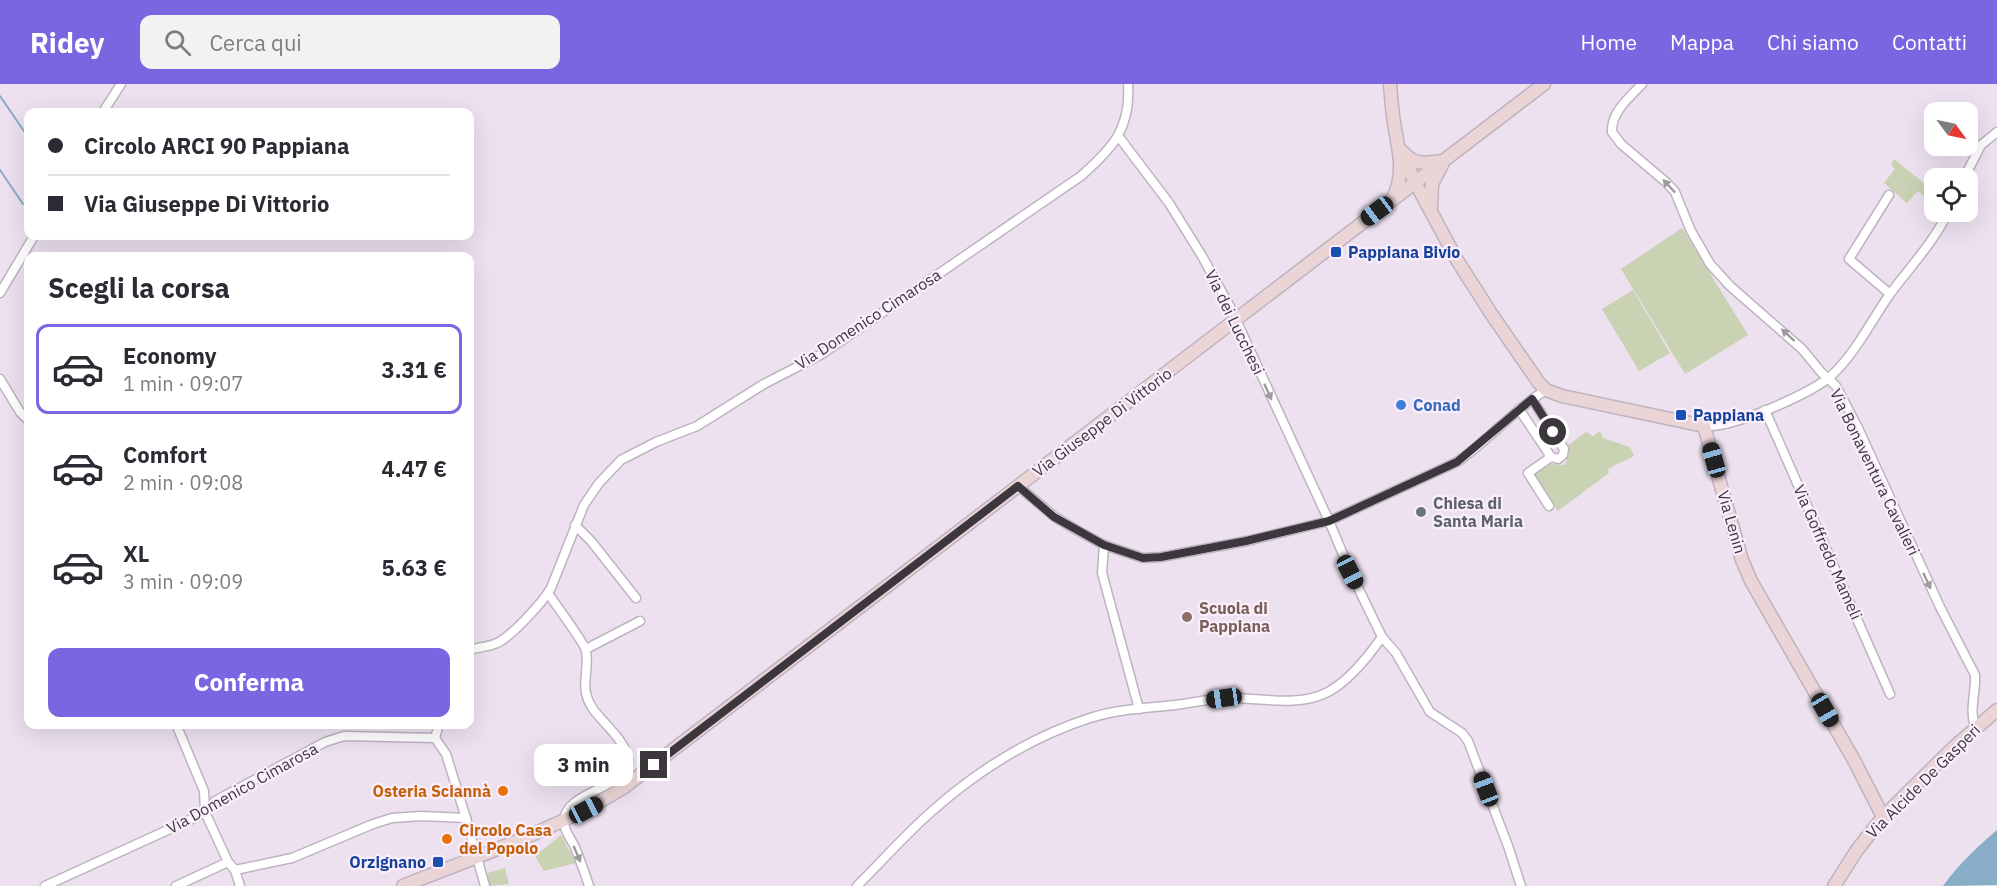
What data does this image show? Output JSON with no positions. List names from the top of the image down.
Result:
{
  "streets": {
    "street": [
      "Via Domenico Cimarosa",
      "Via dei Lucchesi",
      "Via Giuseppe Di Vittorio",
      "Via Bonaventura Cavalieri",
      "Via Lenin",
      "Via Goffredo Mameli",
      "Via Alcide De Gasperi"
    ]
  },
  "crossings": [
    ["Via Domenico Cimarosa", "Via dei Lucchesi"],
    ["Via dei Lucchesi", "Via Giuseppe Di Vittorio"],
    ["Via Bonaventura Cavalieri", "Via Alcide De Gasperi"],
    ["Via Lenin", "Via Alcide De Gasperi"]
  ],
  "places": {
    "transit": ["Pappiana Bivio", "Pappiana", "Orzignano"],
    "other": [
      "Conad",
      "Chiesa di Santa Maria",
      "Scuola di Pappiana",
      "Osteria Sciannà",
      "Circolo Casa del Popolo"
    ]
  },
  "north": "bottom right",
  "page": {
    "header": "Ridey",
    "search": "Cerca qui",
    "nav": [
      "Home",
      "Mappa",
      "Chi siamo",
      "Contatti"
    ],
    "banner": ["Circolo ARCI 90 Pappiana", "Via Giuseppe Di Vittorio"],
    "heading": "Scegli la corsa",
    "list": [
      {
        "name": "Economy",
        "note": "1 min · 09:07",
        "value": "3.31 €"
      },
      {
        "name": "Comfort",
        "note": "2 min · 09:08",
        "value": "4.47 €"
      },
      {
        "name": "XL",
        "note": "3 min · 09:09",
        "value": "5.63 €"
      }
    ],
    "buttons": "Conferma",
    "bubble": "3 min"
  }
}
